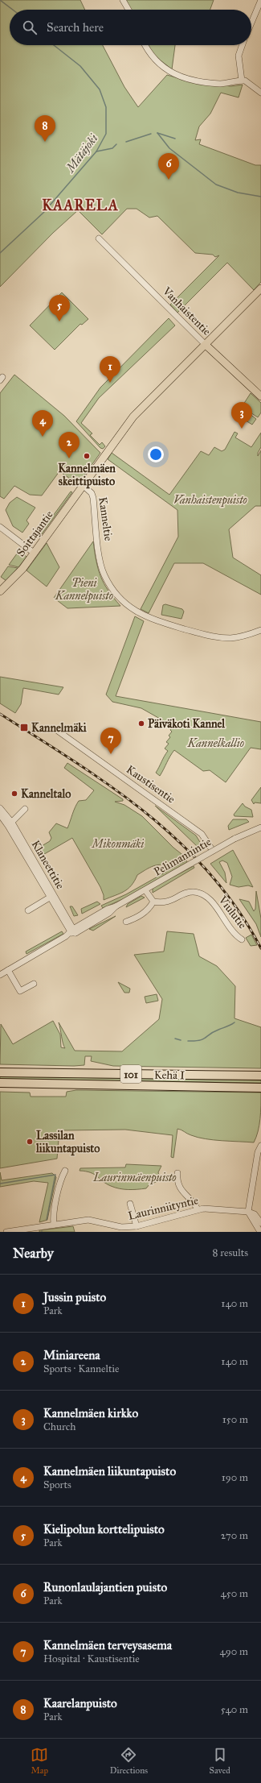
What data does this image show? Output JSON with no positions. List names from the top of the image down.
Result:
{
  "streets": {
    "highway": ["101", "Kehä I"],
    "main road": ["Vanhaistentie", "Soittajantie"],
    "street": [
      "Kanneltie",
      "Kaustisentie",
      "Pelimannintie",
      "Klaneettitie",
      "Viulutie",
      "Laurinniityntie"
    ]
  },
  "crossings": [
    ["Kanneltie", "Soittajantie"],
    ["Kaustisentie", "Pelimannintie"],
    ["Pelimannintie", "Klaneettitie"]
  ],
  "districts": ["KAARELA"],
  "water": ["Mätäjoki"],
  "parks": [
    "Vanhaistenpuisto",
    "Pieni Kannelpuisto",
    "Kannelkallio",
    "Mikonmäki",
    "Laurinmäenpuisto"
  ],
  "places": {
    "other": [
      "Kannelmäen skeittipuisto",
      "Päiväkoti Kannel",
      "Kanneltalo",
      "Lassilan liikuntapuisto"
    ],
    "transit": ["Kannelmäki"]
  },
  "page": {
    "search": "Search here",
    "pins": [
      "8",
      "6",
      "5",
      "1",
      "3",
      "4",
      "2",
      "7"
    ],
    "heading": ["Nearby", "8 results"],
    "list": [
      {
        "mark": "1",
        "name": "Jussin puisto",
        "note": "Park",
        "value": "140 m"
      },
      {
        "mark": "2",
        "name": "Miniareena",
        "note": "Sports · Kanneltie",
        "value": "140 m"
      },
      {
        "mark": "3",
        "name": "Kannelmäen kirkko",
        "note": "Church",
        "value": "150 m"
      },
      {
        "mark": "4",
        "name": "Kannelmäen liikuntapuisto",
        "note": "Sports",
        "value": "190 m"
      },
      {
        "mark": "5",
        "name": "Kielipolun korttelipuisto",
        "note": "Park",
        "value": "270 m"
      },
      {
        "mark": "6",
        "name": "Runonlaulajantien puisto",
        "note": "Park",
        "value": "450 m"
      },
      {
        "mark": "7",
        "name": "Kannelmäen terveysasema",
        "note": "Hospital · Kaustisentie",
        "value": "490 m"
      },
      {
        "mark": "8",
        "name": "Kaarelanpuisto",
        "note": "Park",
        "value": "540 m"
      }
    ],
    "nav": ["Map", "Directions", "Saved"]
  }
}
